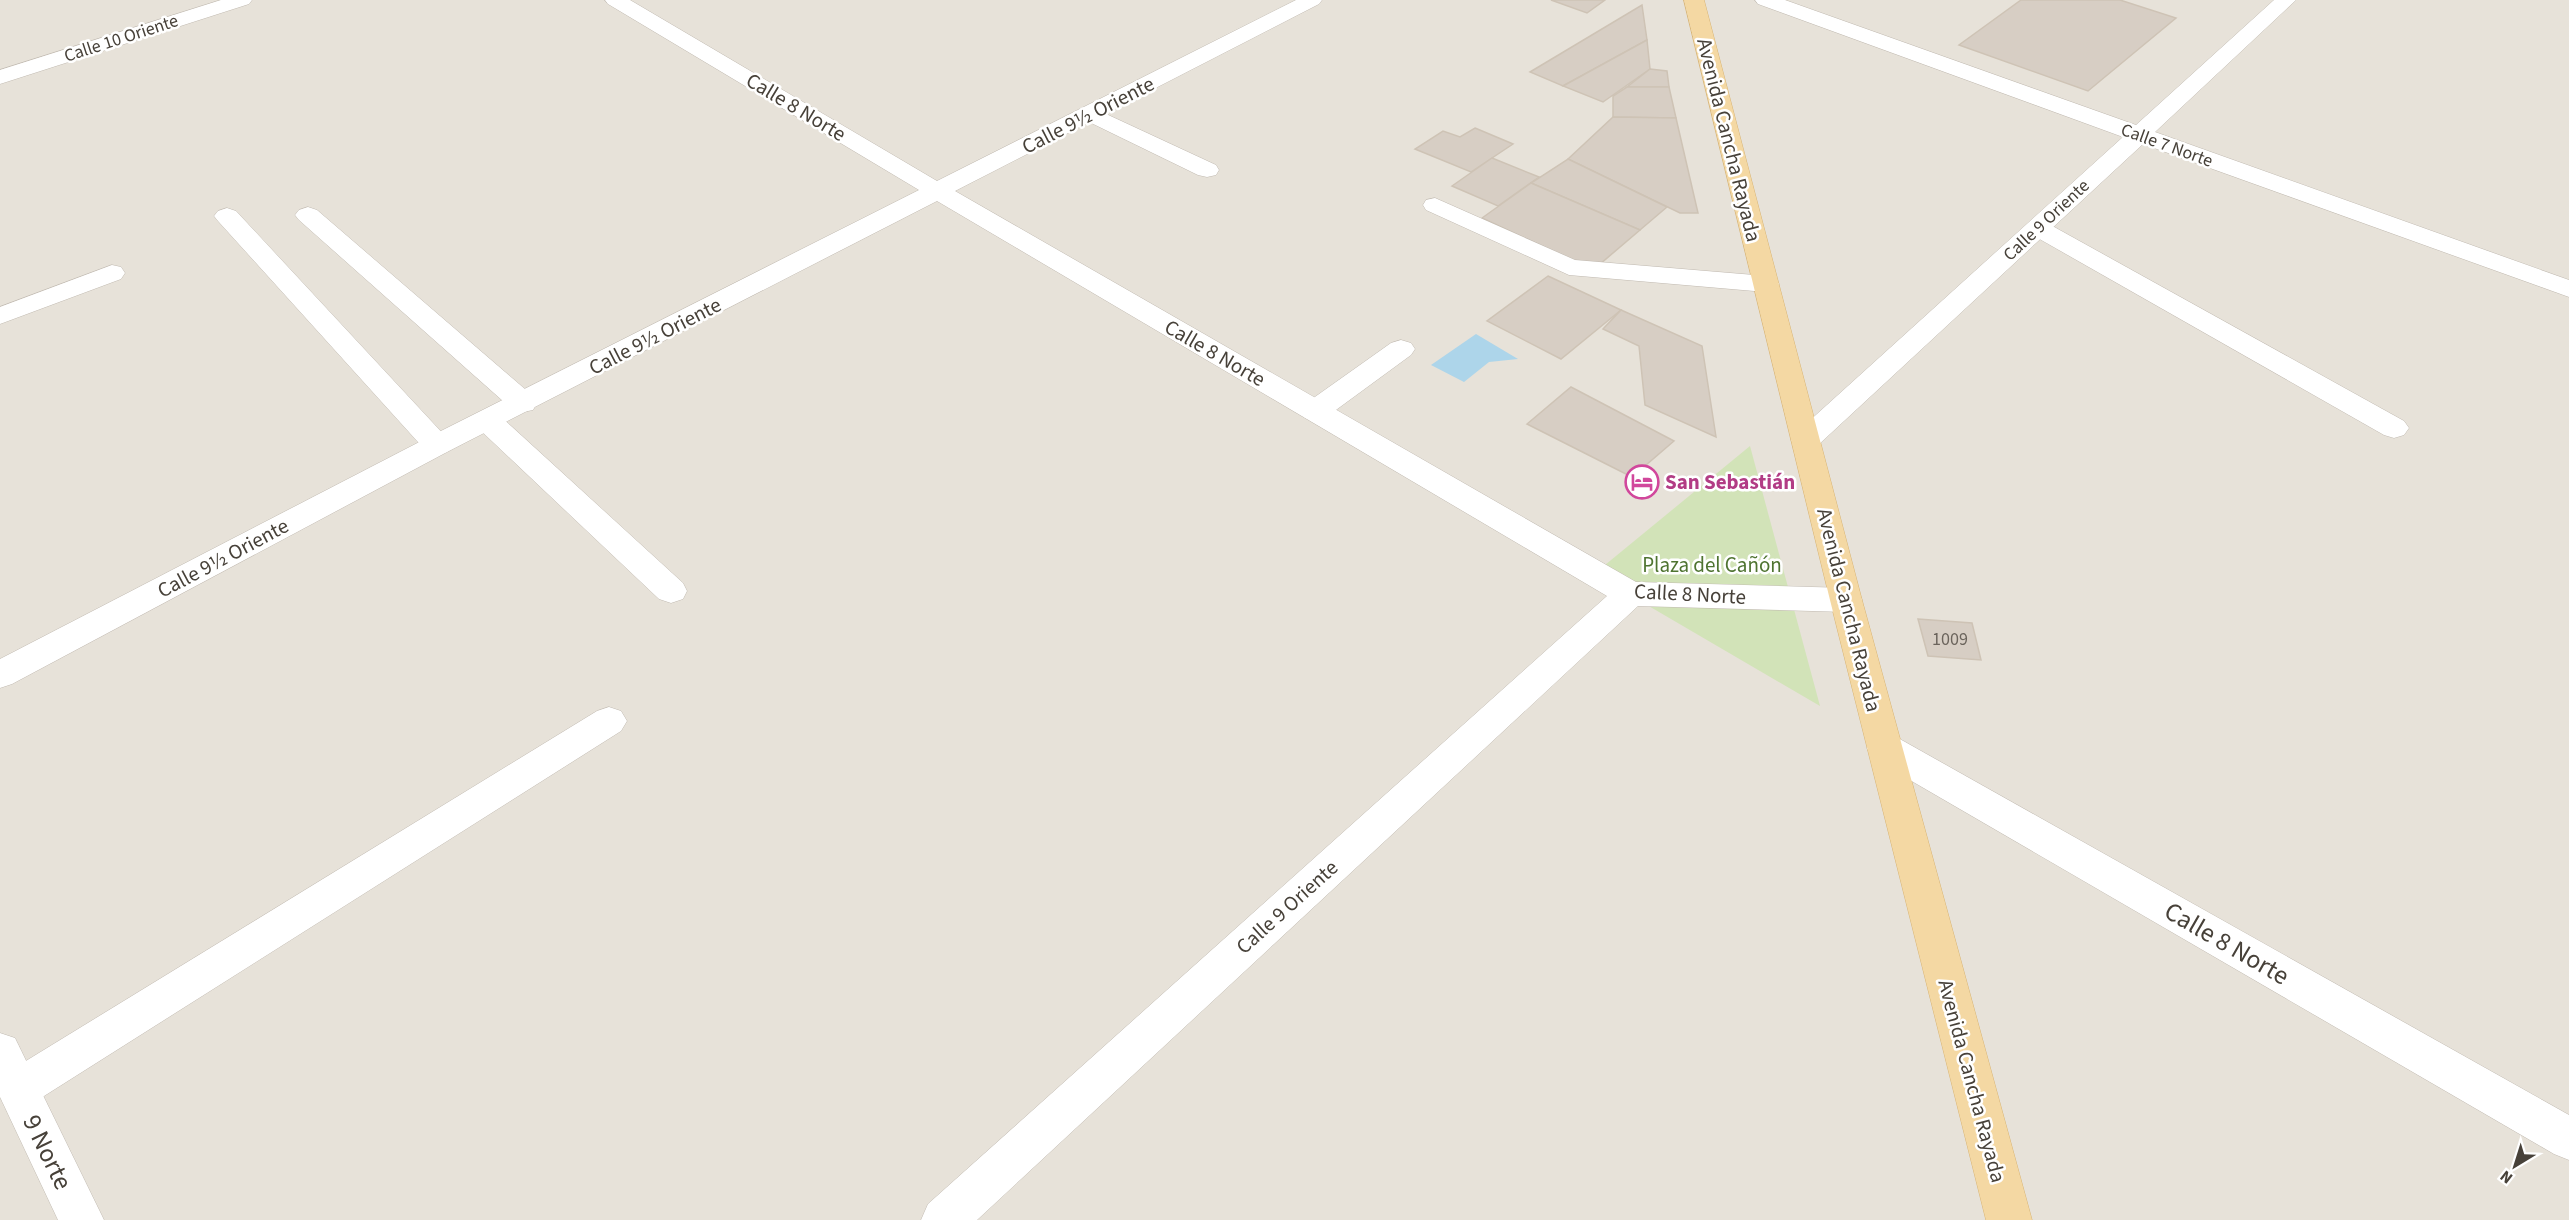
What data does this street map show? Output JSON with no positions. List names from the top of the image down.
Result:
{
  "streets": {
    "main road": ["Avenida Cancha Rayada"],
    "street": [
      "Calle 10 Oriente",
      "Calle 8 Norte",
      "Calle 9½ Oriente",
      "Calle 7 Norte",
      "Calle 9 Oriente",
      "9 Norte"
    ]
  },
  "crossings": [
    ["Calle 8 Norte", "Calle 9½ Oriente"],
    ["Calle 8 Norte", "Avenida Cancha Rayada"],
    ["Calle 8 Norte", "Calle 9 Oriente"],
    ["Avenida Cancha Rayada", "Calle 9 Oriente"],
    ["Calle 7 Norte", "Calle 9 Oriente"]
  ],
  "parks": ["Plaza del Cañón"],
  "places": {
    "hotel": ["San Sebastián"]
  },
  "house_numbers": ["1009"],
  "north": "bottom left"
}
